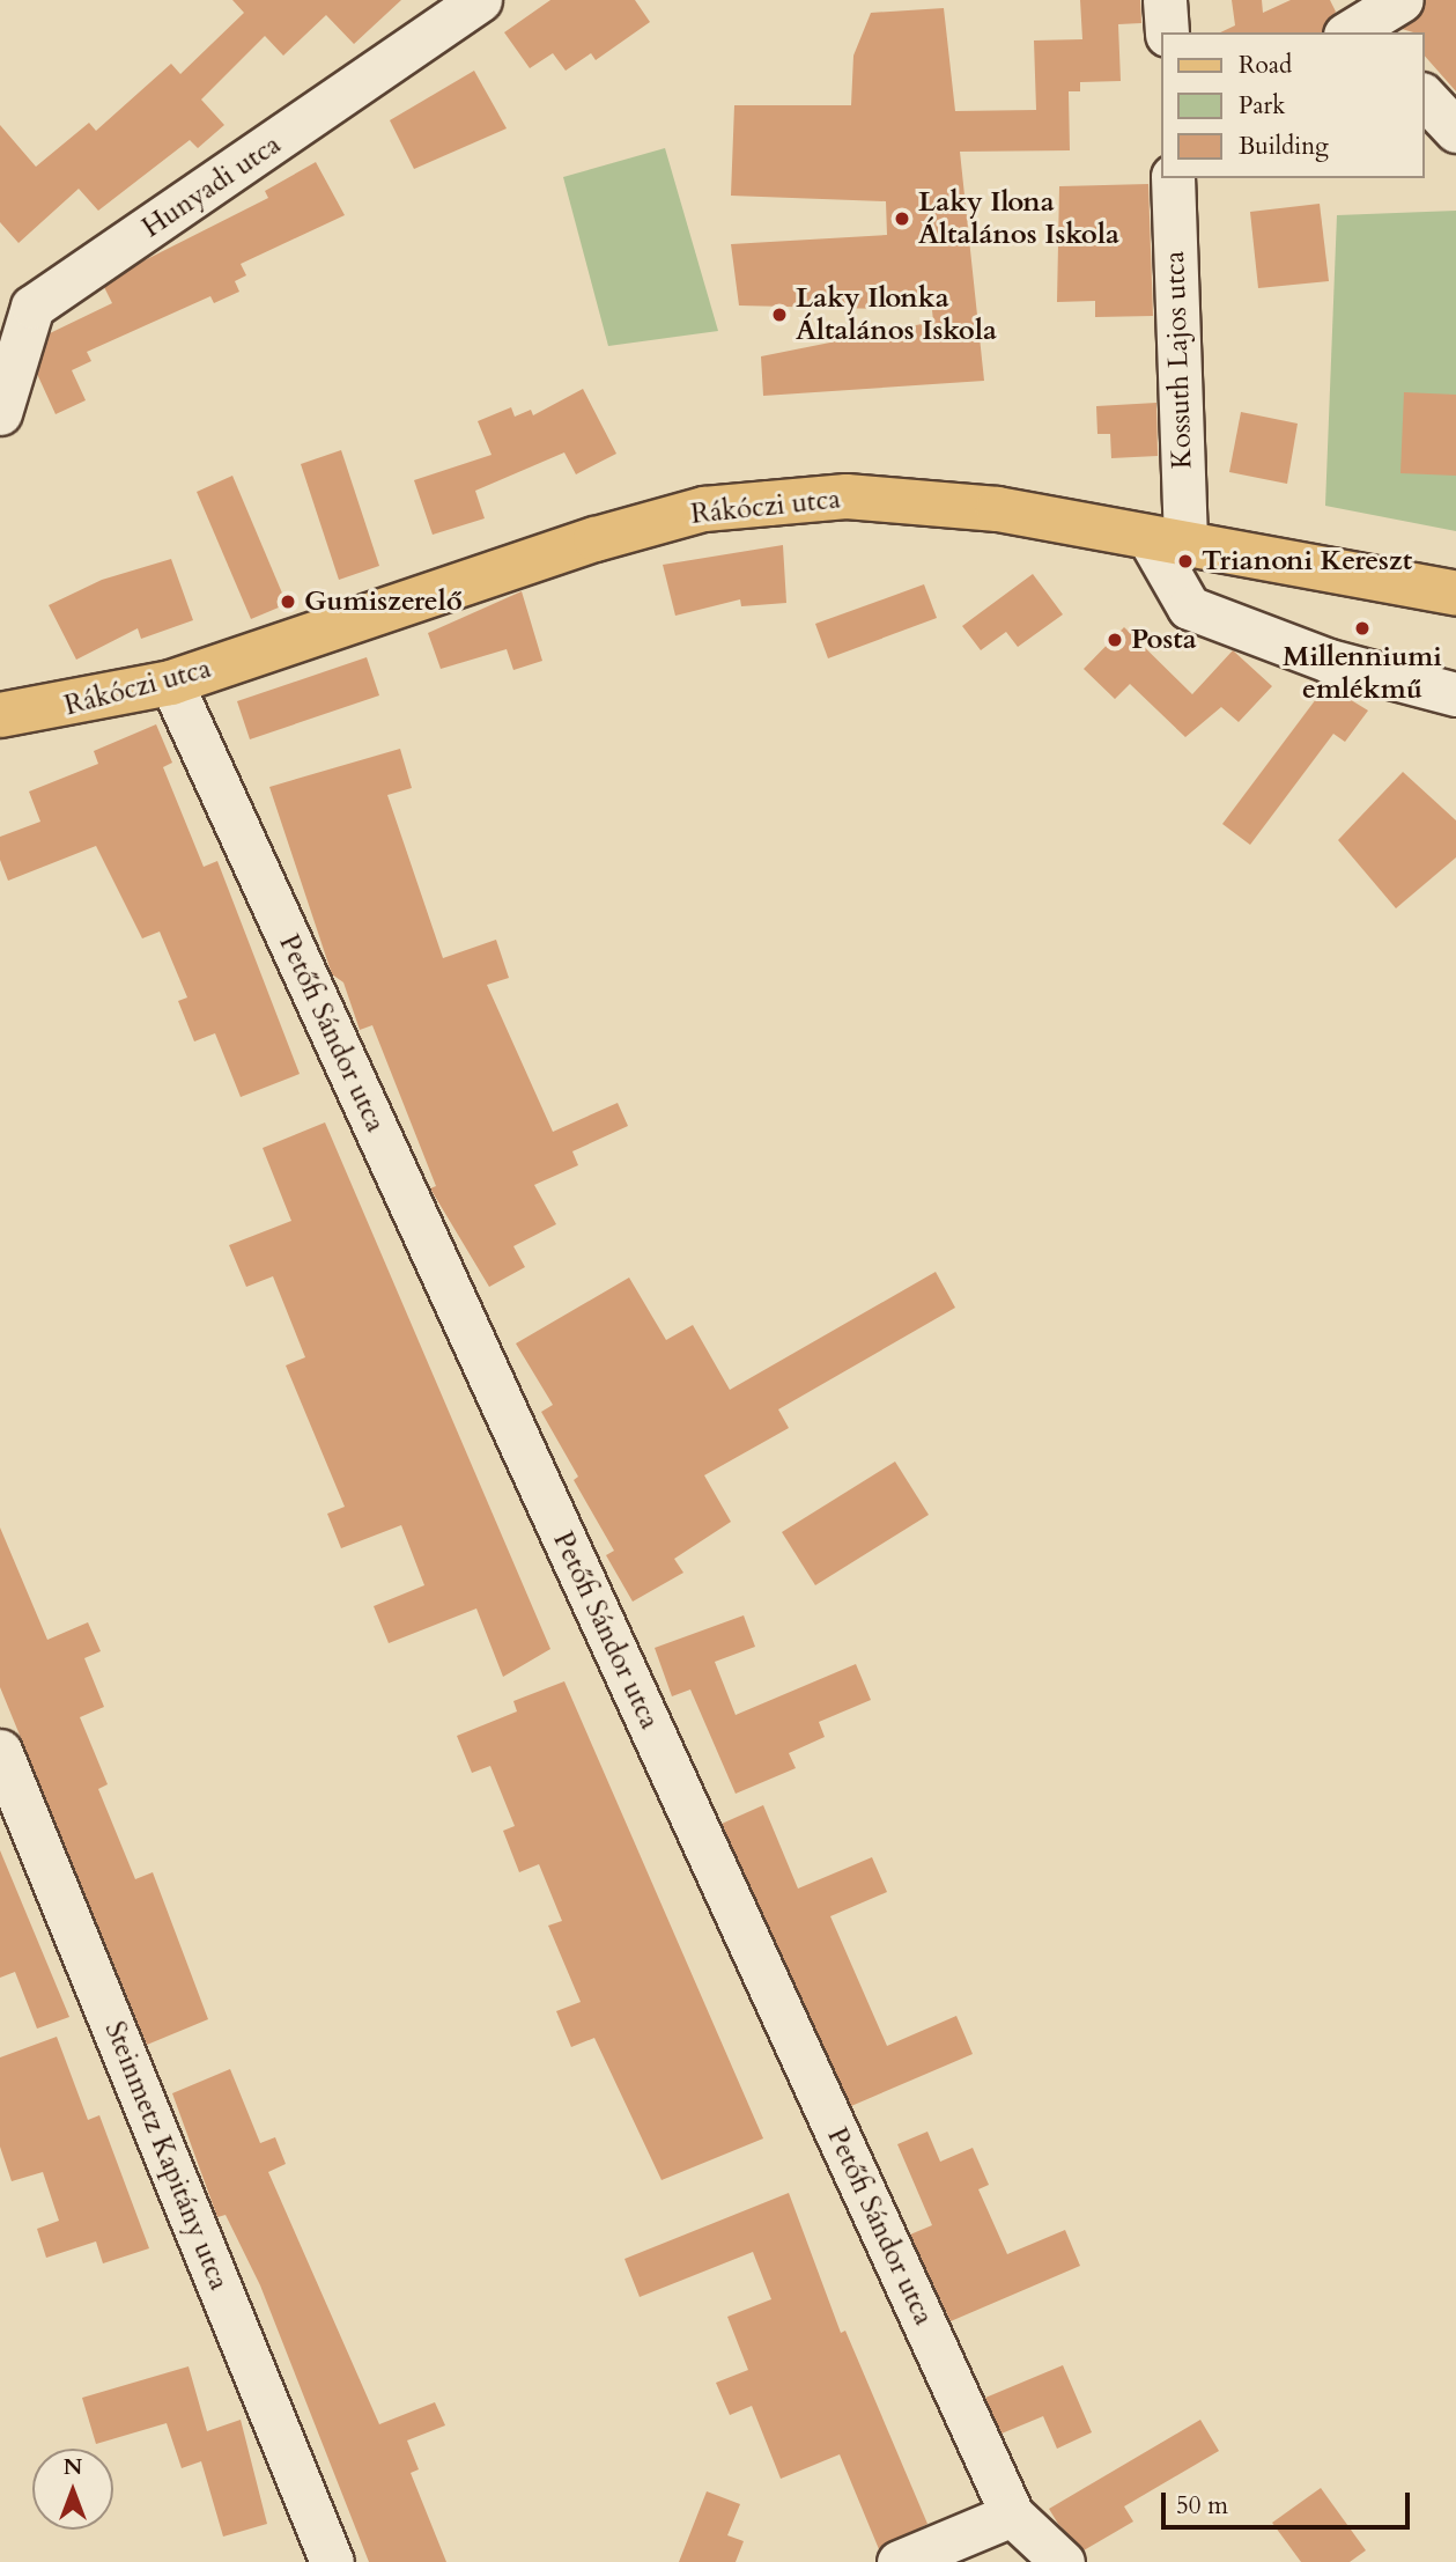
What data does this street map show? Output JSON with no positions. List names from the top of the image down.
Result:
{
  "streets": {
    "main road": ["Rákóczi utca"],
    "street": [
      "Hunyadi utca",
      "Kossuth Lajos utca",
      "Petőfi Sándor utca",
      "Steinmetz Kapitány utca"
    ]
  },
  "crossings": [
    ["Kossuth Lajos utca", "Rákóczi utca"],
    ["Rákóczi utca", "Petőfi Sándor utca"]
  ],
  "places": [
    "Laky Ilona Általános Iskola",
    "Laky Ilonka Általános Iskola",
    "Trianoni Kereszt",
    "Gumiszerelő",
    "Millenniumi emlékmű",
    "Posta"
  ],
  "legend": ["Road", "Park", "Building"],
  "scale_bar": "50 m",
  "north": "top"
}
